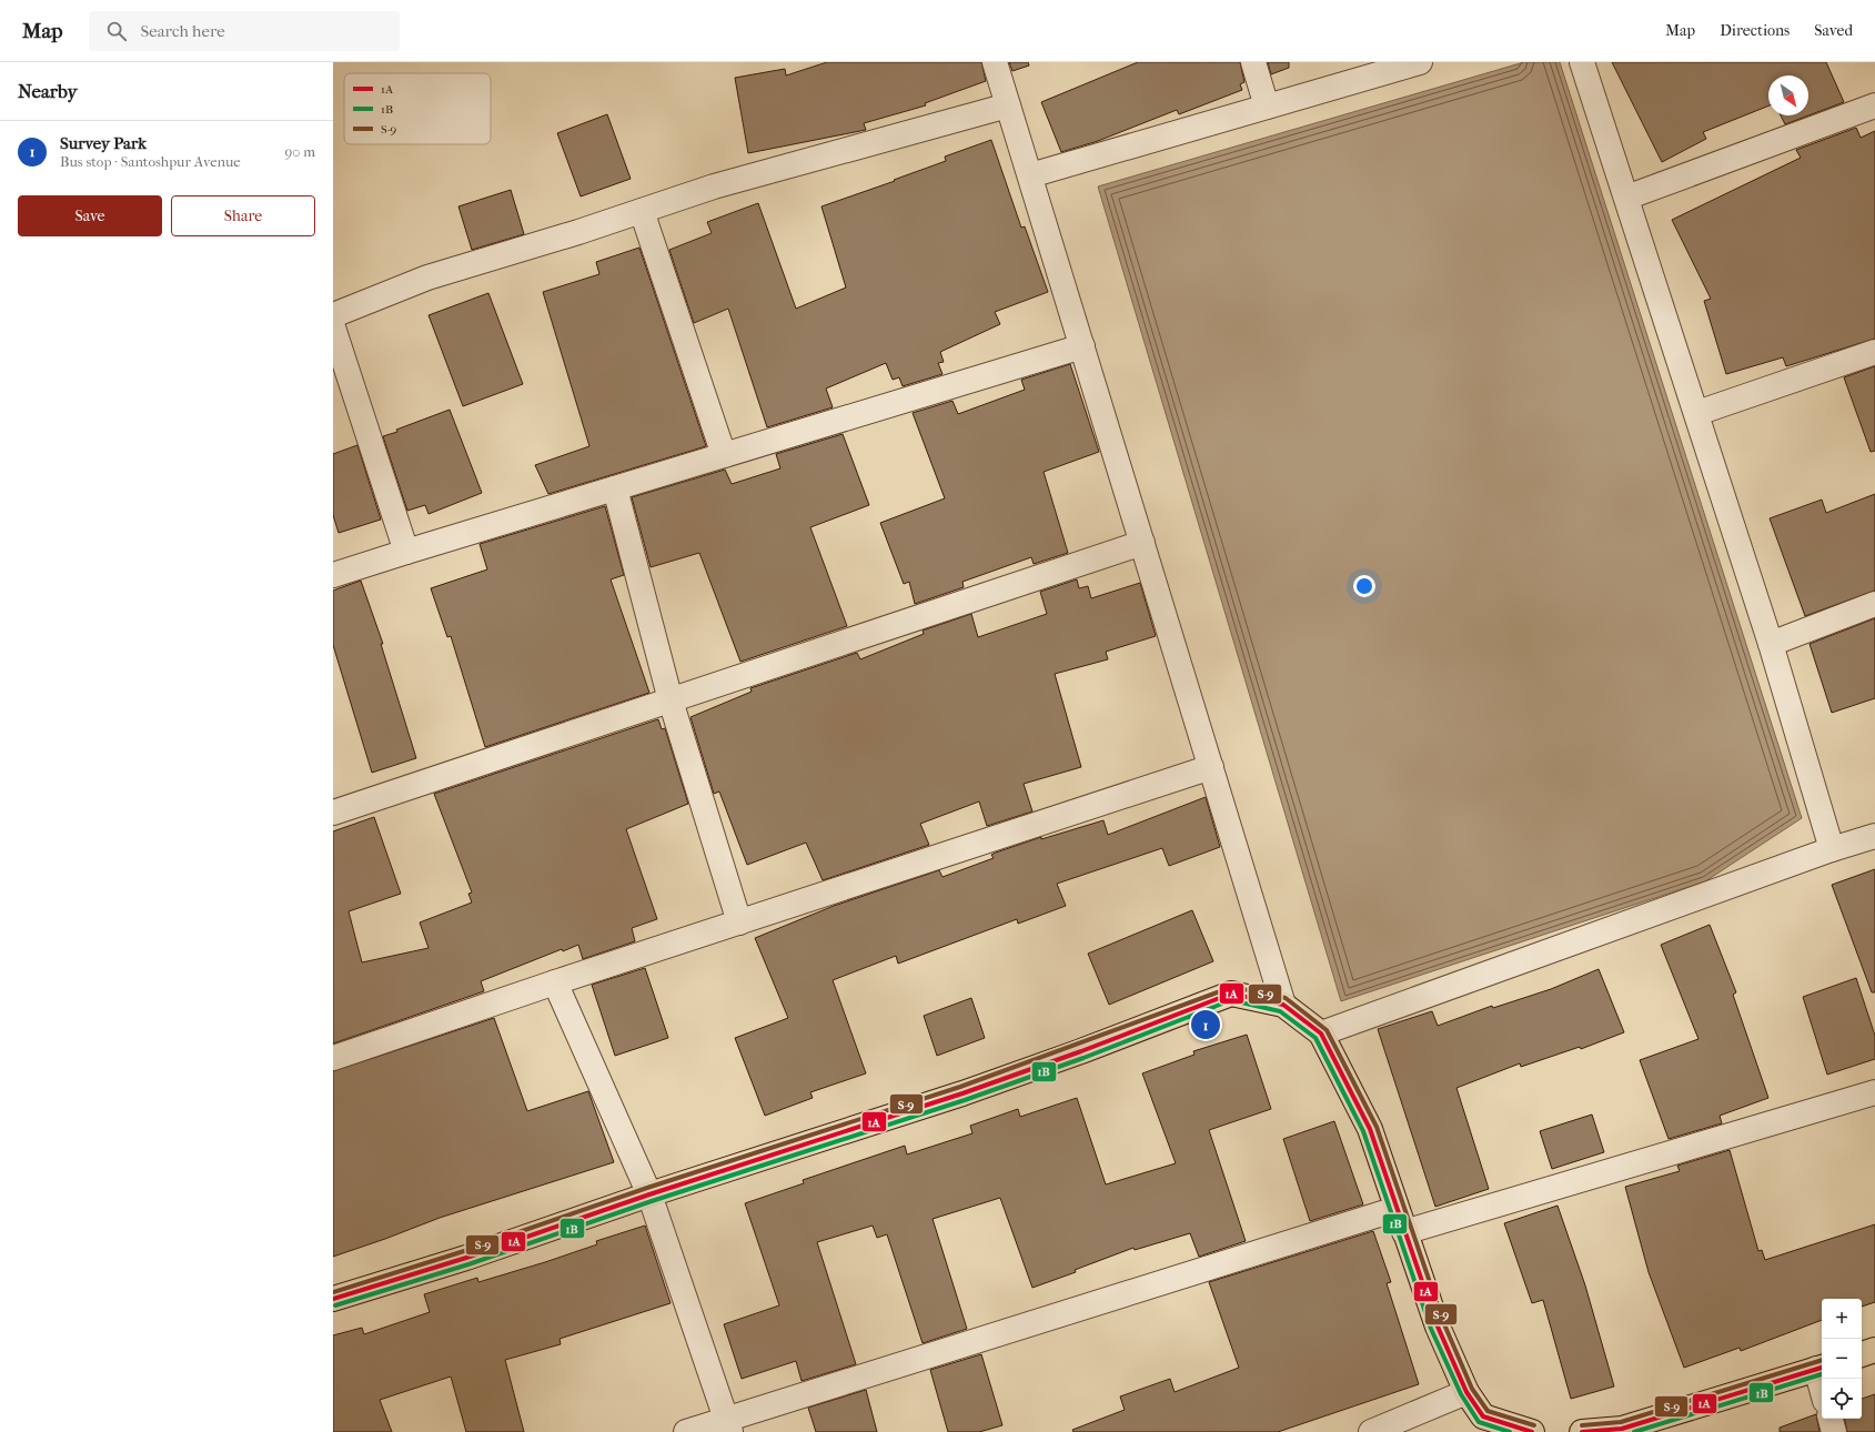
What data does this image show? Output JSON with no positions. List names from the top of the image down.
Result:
{
  "lines": ["transit line S-9", "transit line 1A", "transit line 1B"],
  "legend": ["1A", "1B", "S-9"],
  "north": "bottom right",
  "page": {
    "header": "Map",
    "search": "Search here",
    "nav": ["Map", "Directions", "Saved"],
    "heading": "Nearby",
    "list": [
      {
        "mark": "1",
        "name": "Survey Park",
        "note": "Bus stop · Santoshpur Avenue",
        "value": "90 m"
      }
    ],
    "buttons": ["Save", "Share"],
    "pins": "1",
    "map_buttons": ["+", "−"]
  }
}
